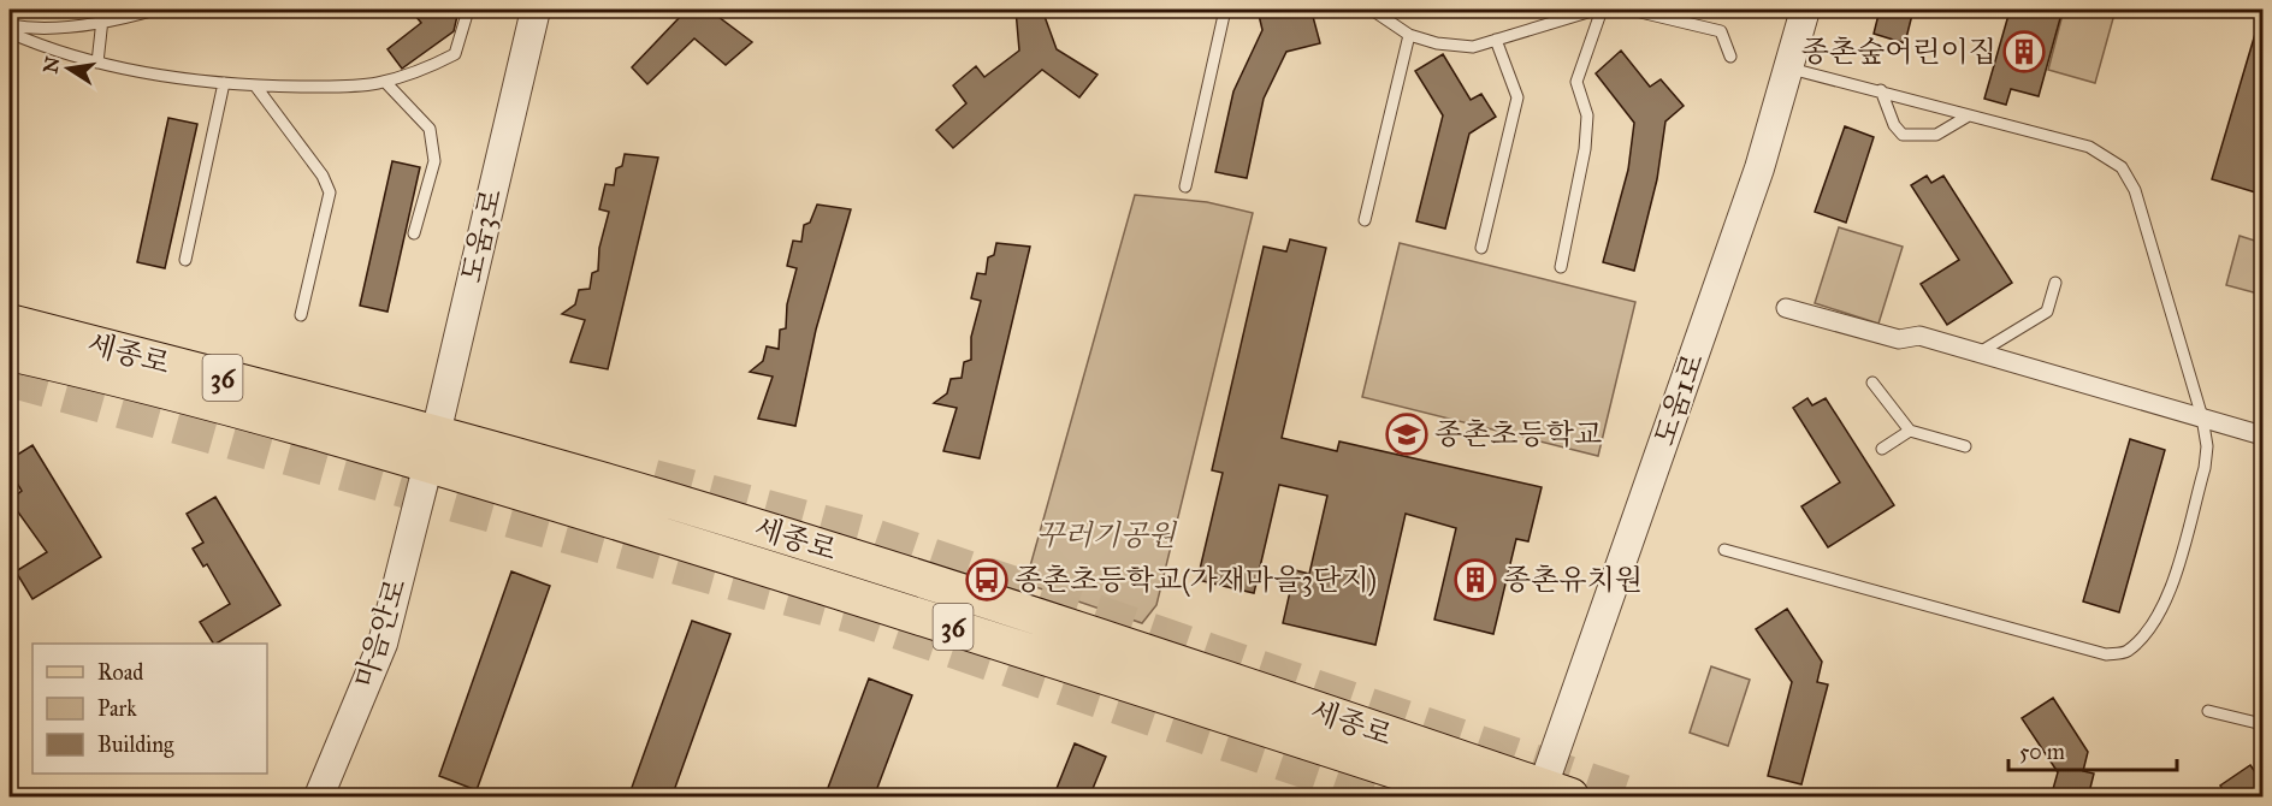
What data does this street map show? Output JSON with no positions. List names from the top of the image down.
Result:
{
  "streets": {
    "main road": ["세종로", "36"],
    "street": ["도움3로", "도움1로", "마음안로"]
  },
  "crossings": [
    ["도움3로", "세종로"],
    ["도움3로", "마음안로"],
    ["세종로", "도움1로"],
    ["세종로", "마음안로"]
  ],
  "parks": ["꾸러기공원"],
  "places": {
    "building": ["종촌숲어린이집", "종촌유치원"],
    "school or university": ["종촌초등학교"],
    "bus stop": ["종촌초등학교(가재마을3단지)"]
  },
  "legend": ["Road", "Park", "Building"],
  "scale_bar": "50 m",
  "north": "left"
}
